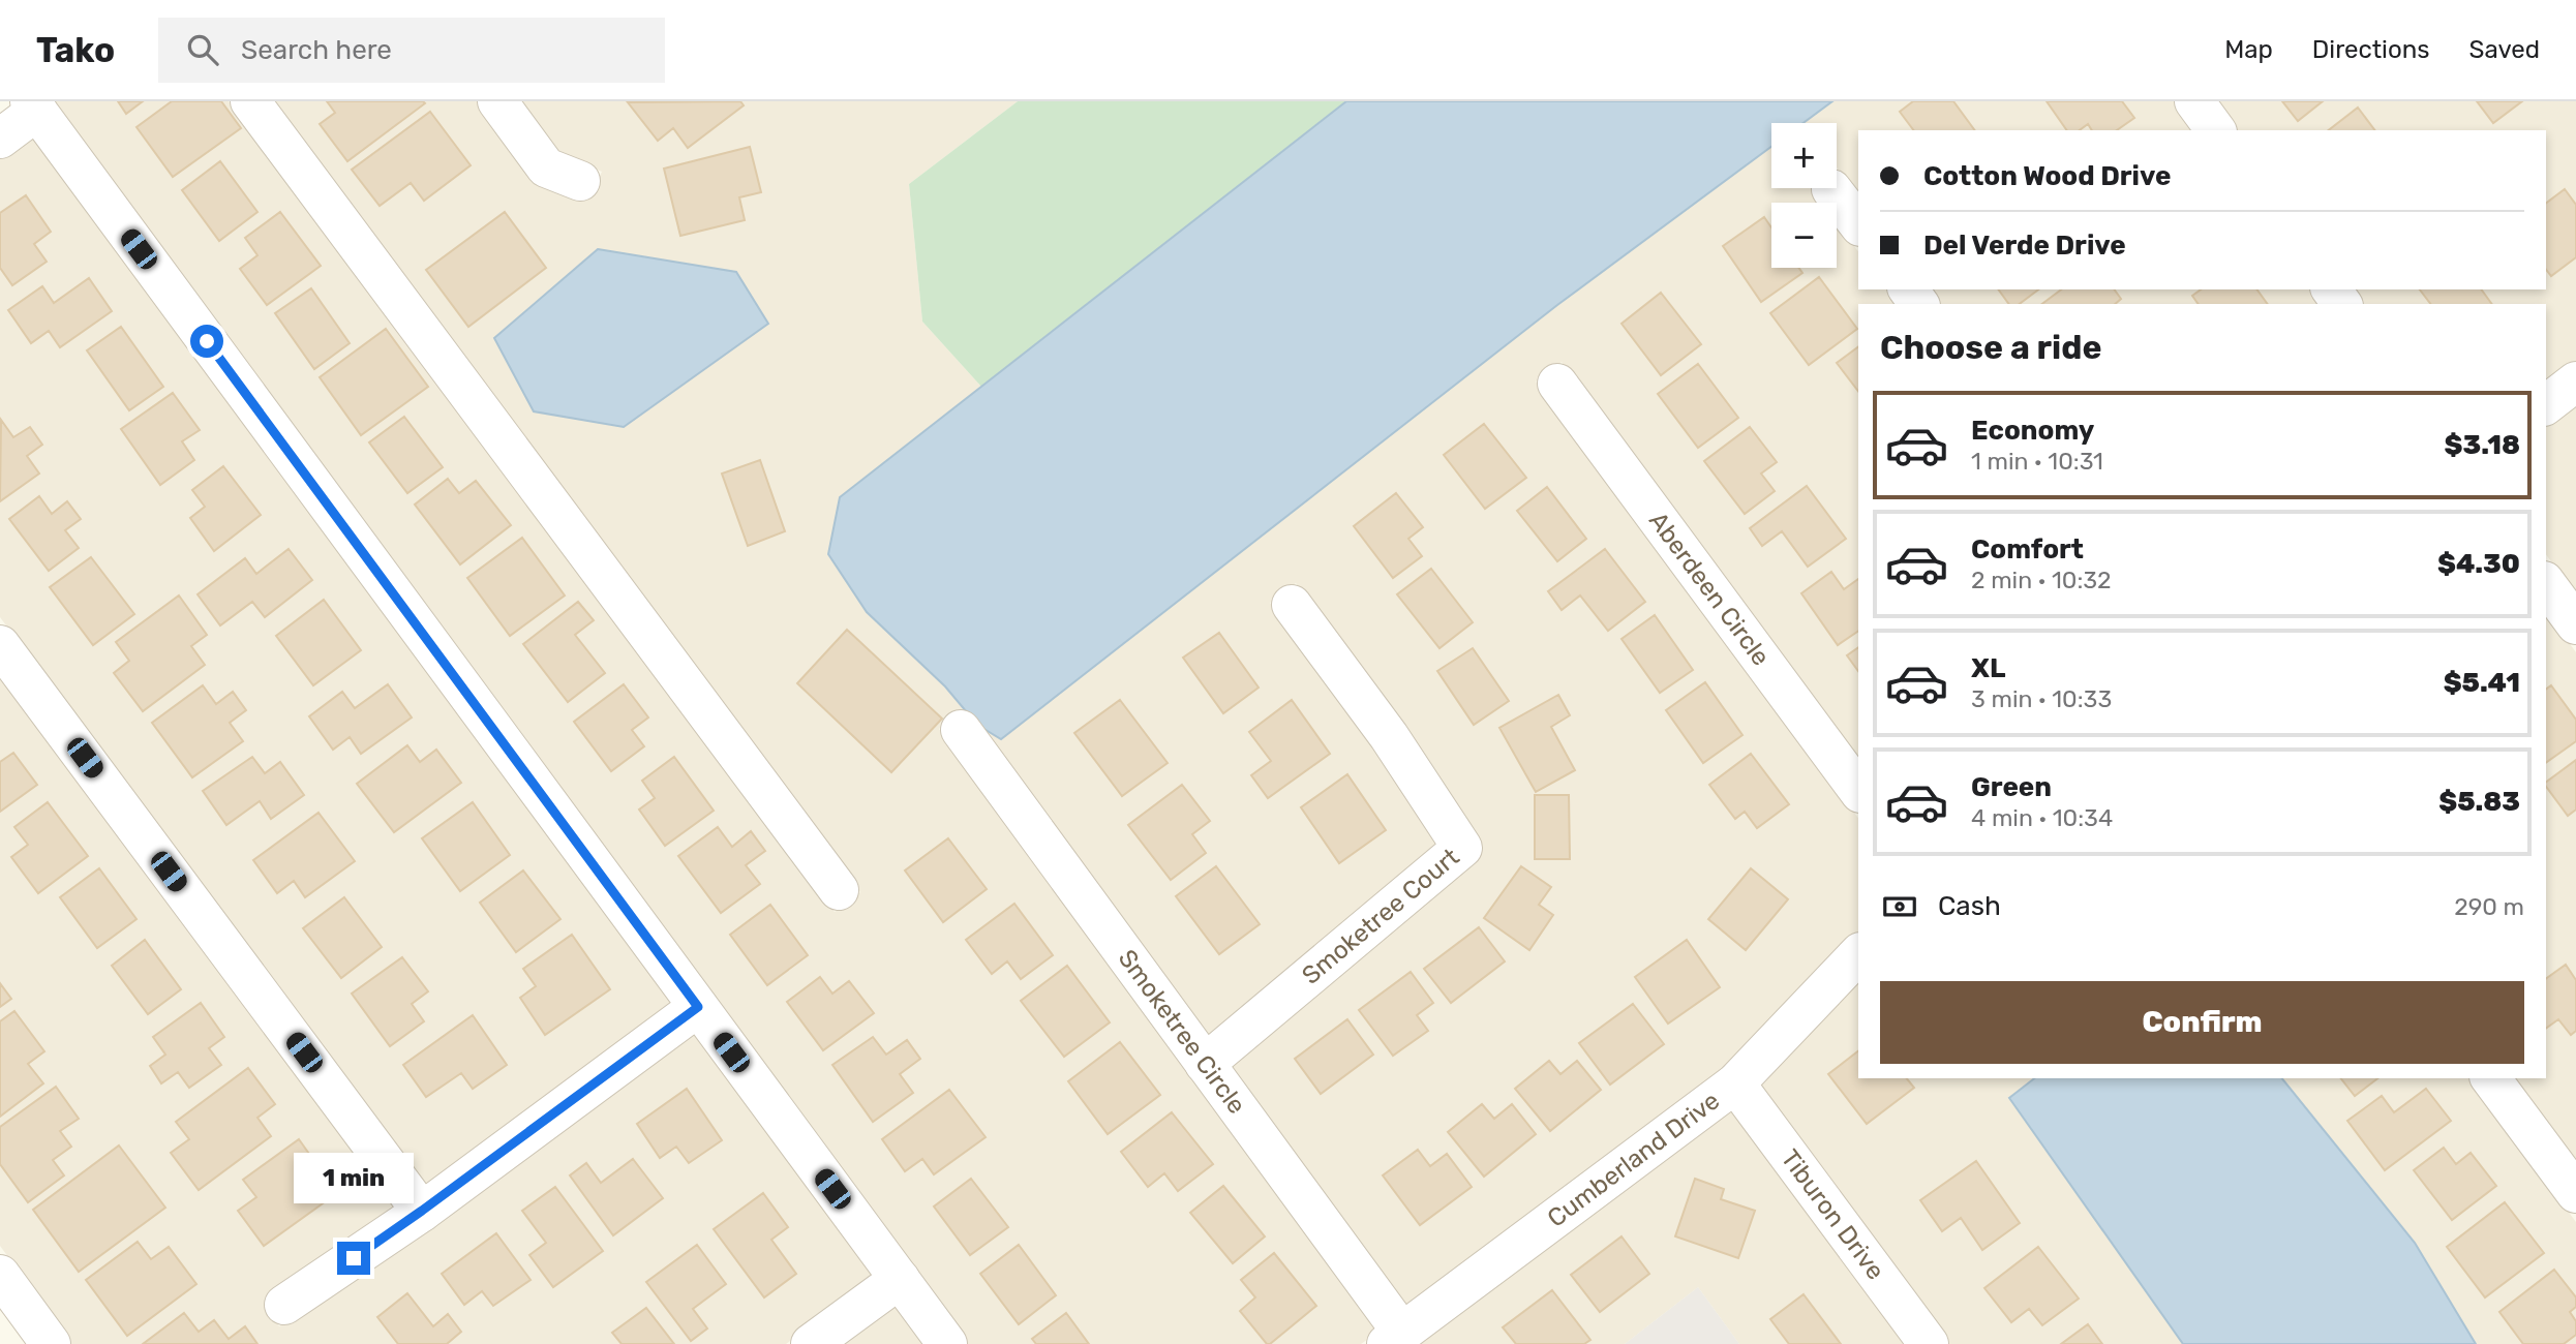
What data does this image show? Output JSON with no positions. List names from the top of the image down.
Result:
{
  "streets": {
    "street": [
      "Aberdeen Circle",
      "Smoketree Court",
      "Smoketree Circle",
      "Cumberland Drive",
      "Tiburon Drive"
    ]
  },
  "crossings": [
    ["Smoketree Court", "Smoketree Circle"],
    ["Smoketree Circle", "Cumberland Drive"],
    ["Cumberland Drive", "Tiburon Drive"]
  ],
  "page": {
    "header": "Tako",
    "search": "Search here",
    "nav": ["Map", "Directions", "Saved"],
    "map_buttons": ["+", "−"],
    "banner": ["Cotton Wood Drive", "Del Verde Drive"],
    "heading": "Choose a ride",
    "list": [
      {
        "name": "Economy",
        "note": "1 min · 10:31",
        "value": "$3.18"
      },
      {
        "name": "Comfort",
        "note": "2 min · 10:32",
        "value": "$4.30"
      },
      {
        "name": "XL",
        "note": "3 min · 10:33",
        "value": "$5.41"
      },
      {
        "name": "Green",
        "note": "4 min · 10:34",
        "value": "$5.83"
      }
    ],
    "pay": ["Cash", "290 m"],
    "buttons": "Confirm",
    "bubble": "1 min"
  }
}
